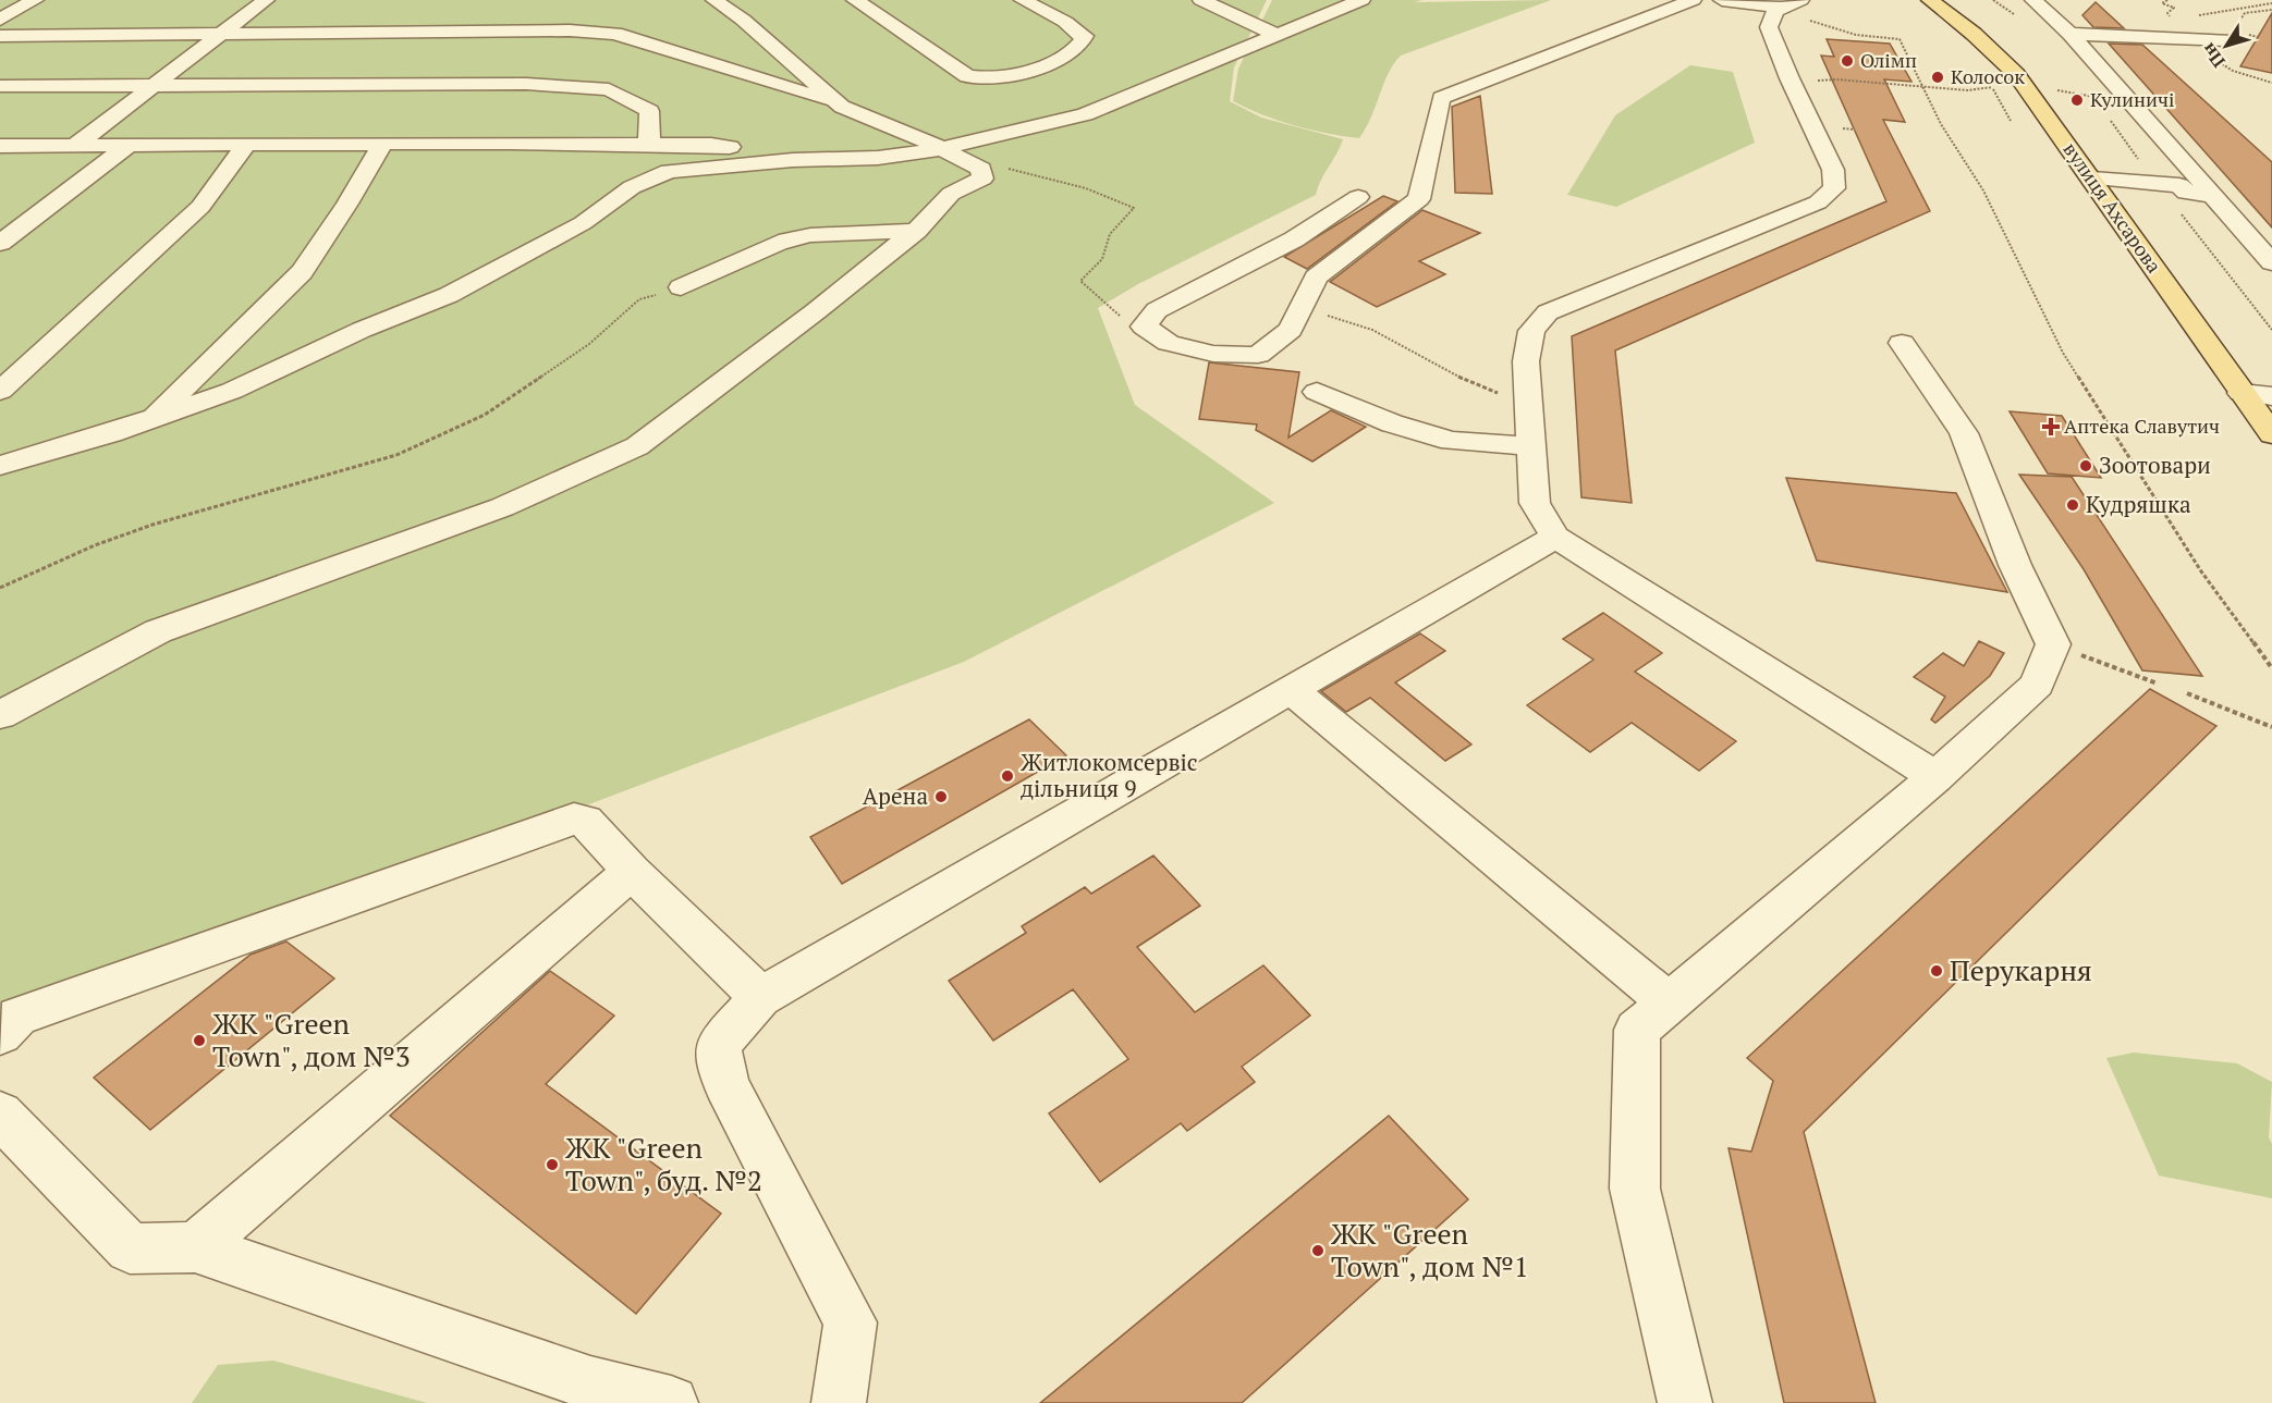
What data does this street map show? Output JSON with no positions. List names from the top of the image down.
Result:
{
  "streets": {
    "main road": ["вулиця Ахсарова"]
  },
  "places": {
    "other": [
      "Олімп",
      "Колосок",
      "Кулиничі",
      "Зоотовари",
      "Кудряшка",
      "Житлокомсервіс дільниця 9",
      "Арена",
      "Перукарня",
      "ЖК \"Green Town\", дом №3",
      "ЖК \"Green Town\", буд. №2",
      "ЖК \"Green Town\", дом №1"
    ],
    "health": ["Аптека Славутич"]
  },
  "north": "bottom left"
}
